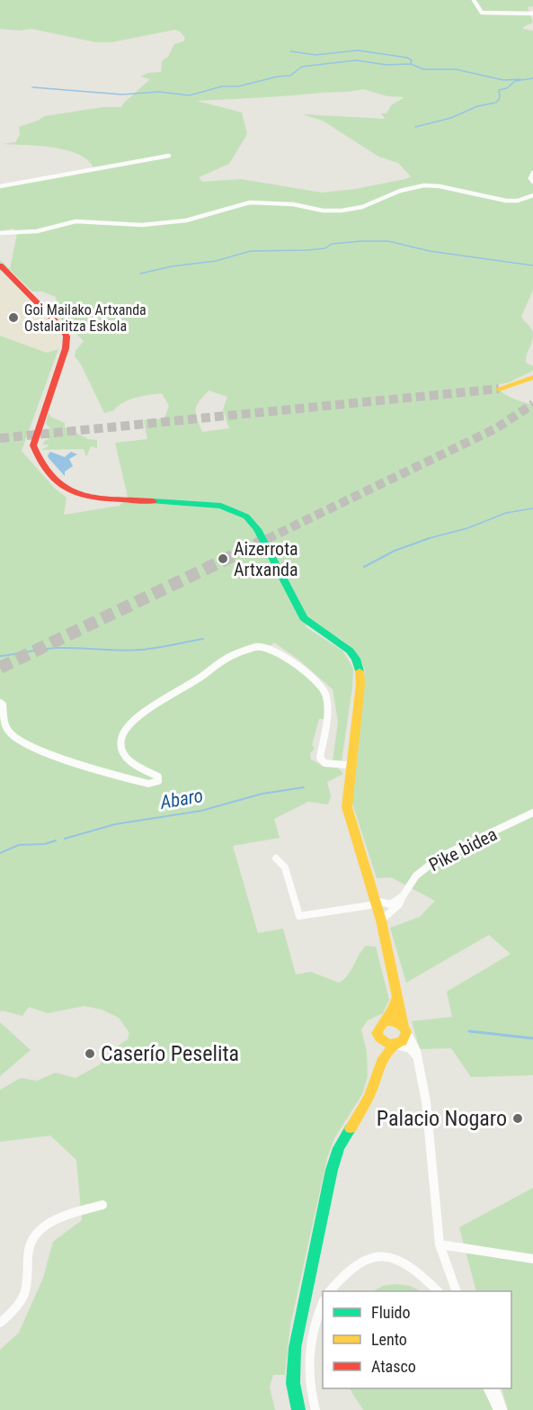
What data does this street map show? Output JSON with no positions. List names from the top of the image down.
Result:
{
  "streets": {
    "street": ["Pike bidea"]
  },
  "water": ["Abaro"],
  "places": [
    "Goi Mailako Artxanda Ostalaritza Eskola",
    "Aizerrota Artxanda",
    "Caserío Peselita",
    "Palacio Nogaro"
  ],
  "legend": ["Fluido", "Lento", "Atasco"]
}
